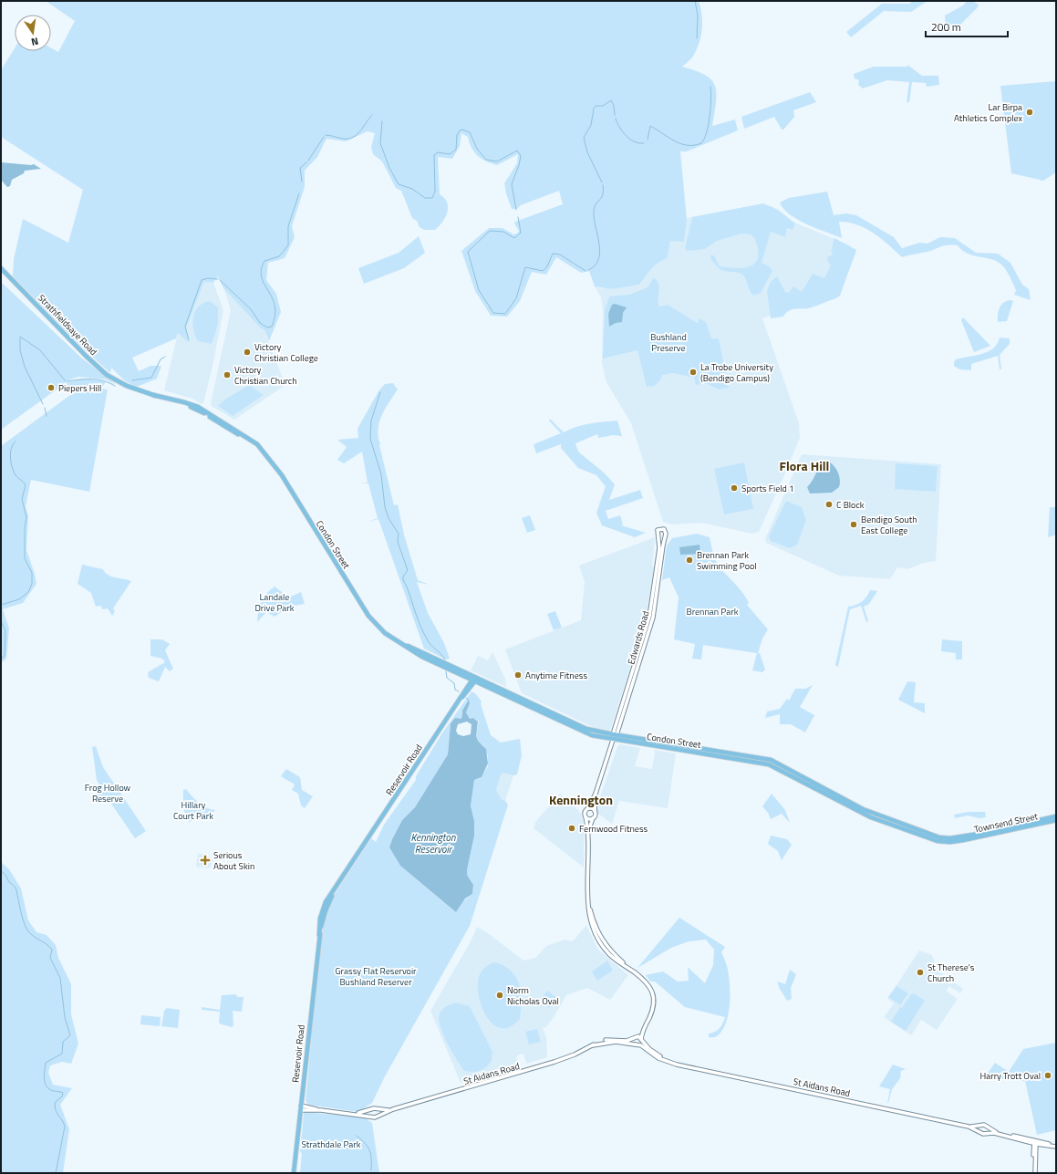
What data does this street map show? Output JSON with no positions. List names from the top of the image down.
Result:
{
  "streets": {
    "main road": [
      "Strathfieldsaye Road",
      "Condon Street",
      "Reservoir Road",
      "Townsend Street"
    ],
    "street": ["Edwards Road", "St Aidans Road"]
  },
  "crossings": [
    ["Strathfieldsaye Road", "Condon Street"],
    ["Condon Street", "Edwards Road"],
    ["Condon Street", "Reservoir Road"],
    ["Condon Street", "Townsend Street"]
  ],
  "districts": ["Flora Hill", "Kennington"],
  "water": ["Kennington Reservoir"],
  "parks": [
    "Bushland Preserve",
    "Landale Drive Park",
    "Brennan Park",
    "Frog Hollow Reserve",
    "Hillary Court Park",
    "Grassy Flat Reservoir Bushland Reserver",
    "Strathdale Park"
  ],
  "places": {
    "other": [
      "Lar Birpa Athletics Complex",
      "Victory Christian College",
      "La Trobe University (Bendigo Campus)",
      "Victory Christian Church",
      "Piepers Hill",
      "Sports Field 1",
      "C Block",
      "Bendigo South East College",
      "Brennan Park Swimming Pool",
      "Anytime Fitness",
      "Fernwood Fitness",
      "St Therese's Church",
      "Norm Nicholas Oval",
      "Harry Trott Oval"
    ],
    "health": ["Serious About Skin"]
  },
  "scale_bar": "200 m",
  "north": "bottom"
}
